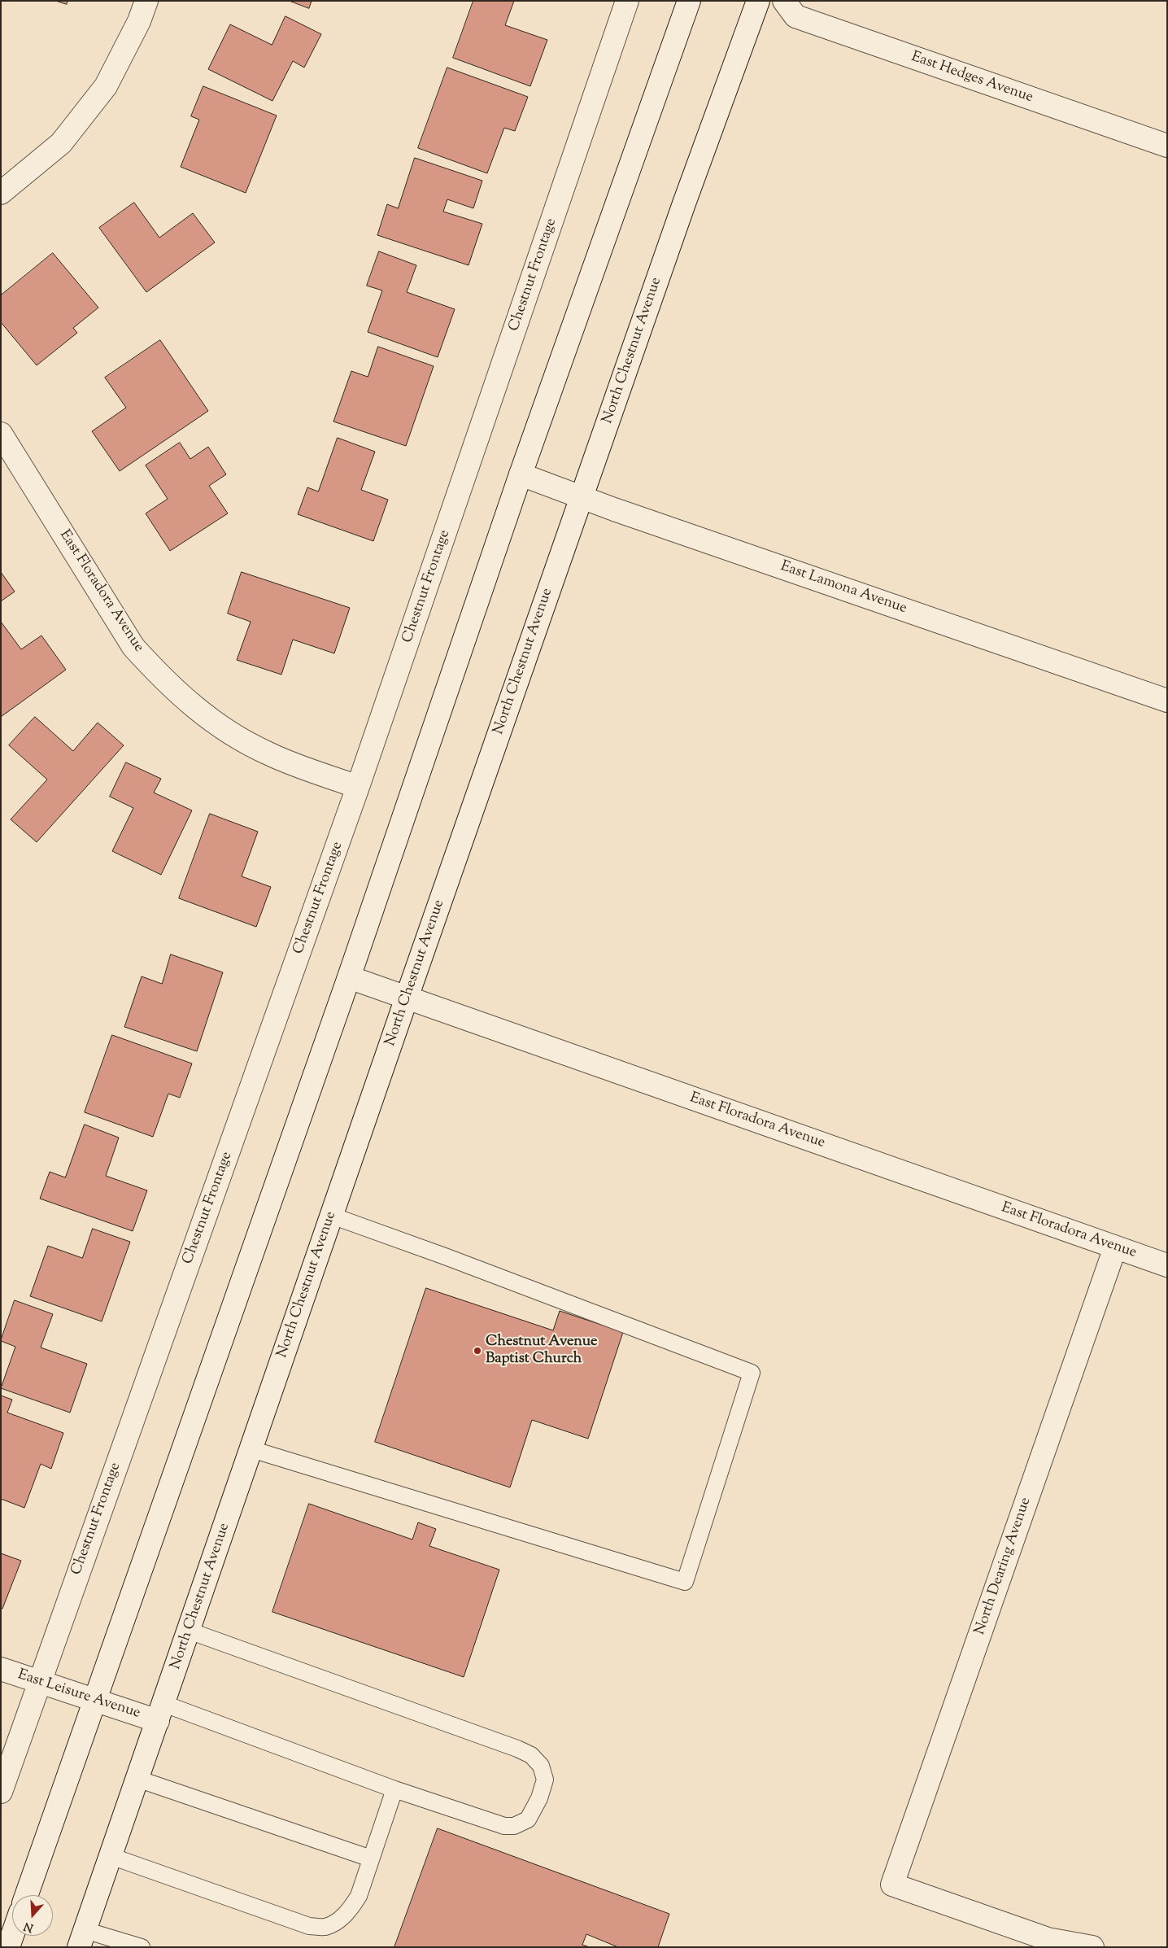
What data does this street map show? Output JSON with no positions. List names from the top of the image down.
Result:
{
  "streets": {
    "street": [
      "East Hedges Avenue",
      "Chestnut Frontage",
      "North Chestnut Avenue",
      "East Lamona Avenue",
      "East Floradora Avenue",
      "North Dearing Avenue",
      "East Leisure Avenue"
    ]
  },
  "crossings": [
    ["Chestnut Frontage", "East Floradora Avenue"],
    ["Chestnut Frontage", "East Leisure Avenue"],
    ["North Chestnut Avenue", "East Lamona Avenue"],
    ["North Chestnut Avenue", "East Floradora Avenue"],
    ["North Chestnut Avenue", "East Leisure Avenue"],
    ["East Floradora Avenue", "North Dearing Avenue"]
  ],
  "places": ["Chestnut Avenue Baptist Church"],
  "north": "bottom"
}
